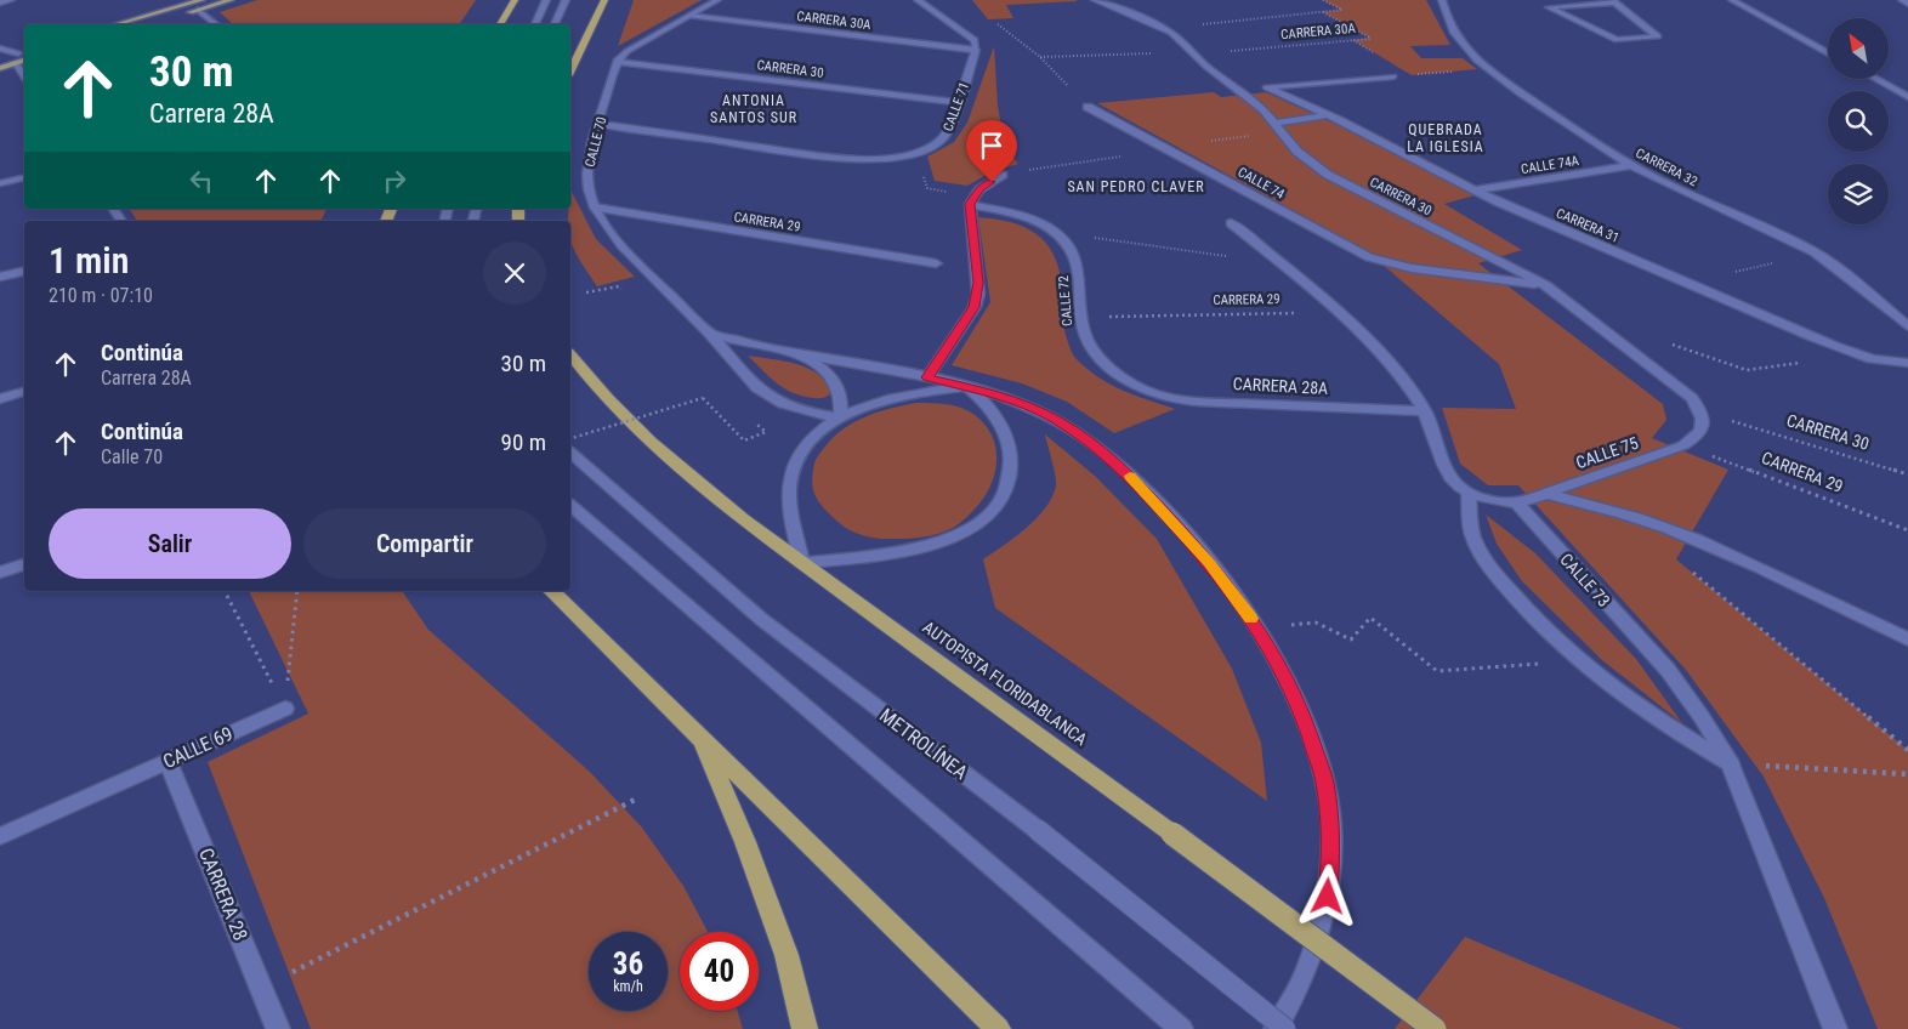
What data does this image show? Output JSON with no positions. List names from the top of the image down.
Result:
{
  "streets": {
    "highway": ["AUTOPISTA FLORIDABLANCA"],
    "street": [
      "CARRERA 30A",
      "CARRERA 30",
      "CALLE 71",
      "CALLE 70",
      "CALLE 74A",
      "CARRERA 32",
      "CALLE 74",
      "CARRERA 29",
      "CARRERA 31",
      "CALLE 72",
      "CARRERA 28A",
      "CALLE 75",
      "CALLE 73",
      "METROLÍNEA",
      "CALLE 69",
      "CARRERA 28"
    ]
  },
  "crossings": [
    ["CARRERA 30A", "CARRERA 30"],
    ["CARRERA 30A", "CALLE 71"],
    ["CARRERA 30", "CALLE 71"],
    ["CARRERA 30", "CALLE 70"],
    ["CARRERA 30", "CALLE 74"],
    ["CARRERA 30", "CALLE 75"],
    ["CALLE 71", "CALLE 70"],
    ["CALLE 70", "CARRERA 29"],
    ["CALLE 70", "AUTOPISTA FLORIDABLANCA"],
    ["CALLE 74A", "CARRERA 32"],
    ["CALLE 74A", "CARRERA 31"],
    ["CARRERA 29", "CALLE 72"],
    ["CARRERA 29", "CALLE 75"],
    ["CALLE 72", "CARRERA 28A"],
    ["CALLE 75", "CALLE 73"],
    ["CALLE 69", "CARRERA 28"]
  ],
  "districts": ["ANTONIA SANTOS SUR", "QUEBRADA LA IGLESIA", "SAN PEDRO CLAVER"],
  "north": "top left",
  "page": {
    "turn": ["30 m", "Carrera 28A"],
    "heading": ["1 min", "210 m · 07:10"],
    "list": [
      {
        "name": "Continúa",
        "note": "Carrera 28A",
        "value": "30 m"
      },
      {
        "name": "Continúa",
        "note": "Calle 70",
        "value": "90 m"
      }
    ],
    "buttons": ["Salir", "Compartir"],
    "speed": "36 km/h",
    "limit": "40"
  }
}
